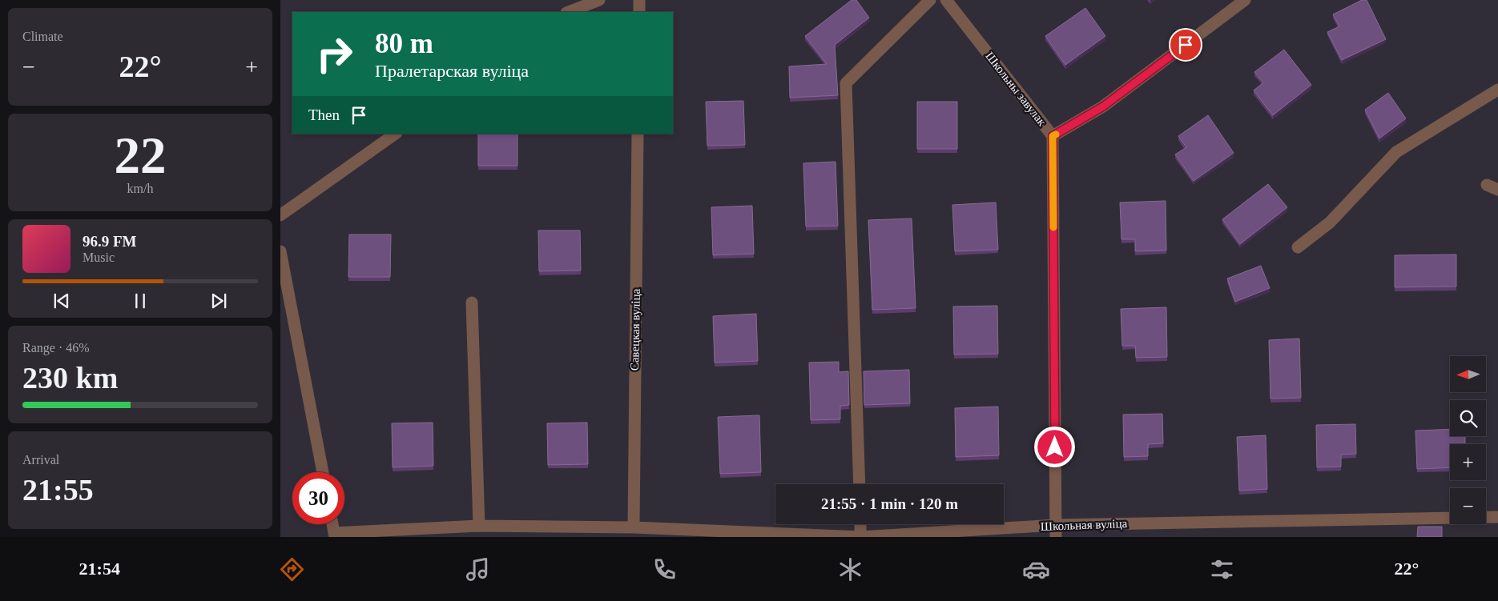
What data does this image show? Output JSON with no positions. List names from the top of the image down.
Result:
{
  "streets": {
    "street": ["Школьны завулак", "Савецкая вуліца", "Школьная вуліца"]
  },
  "crossings": [
    ["Школьны завулак", "Школьная вуліца"],
    ["Савецкая вуліца", "Школьная вуліца"]
  ],
  "north": "left",
  "page": {
    "tile": [
      "Climate",
      ["22", "km/h"],
      ["Range · 46%", "230 km"],
      ["Arrival", "21:55"]
    ],
    "turn": ["80 m", "Пралетарская вуліца"],
    "heat": ["−", "22°", "+"],
    "then": "Then",
    "song": ["96.9 FM", "Music"],
    "map_buttons": ["+", "−"],
    "limit": "30",
    "trip": "21:55 · 1 min · 120 m",
    "tabs": ["21:54", "22°"]
  }
}
